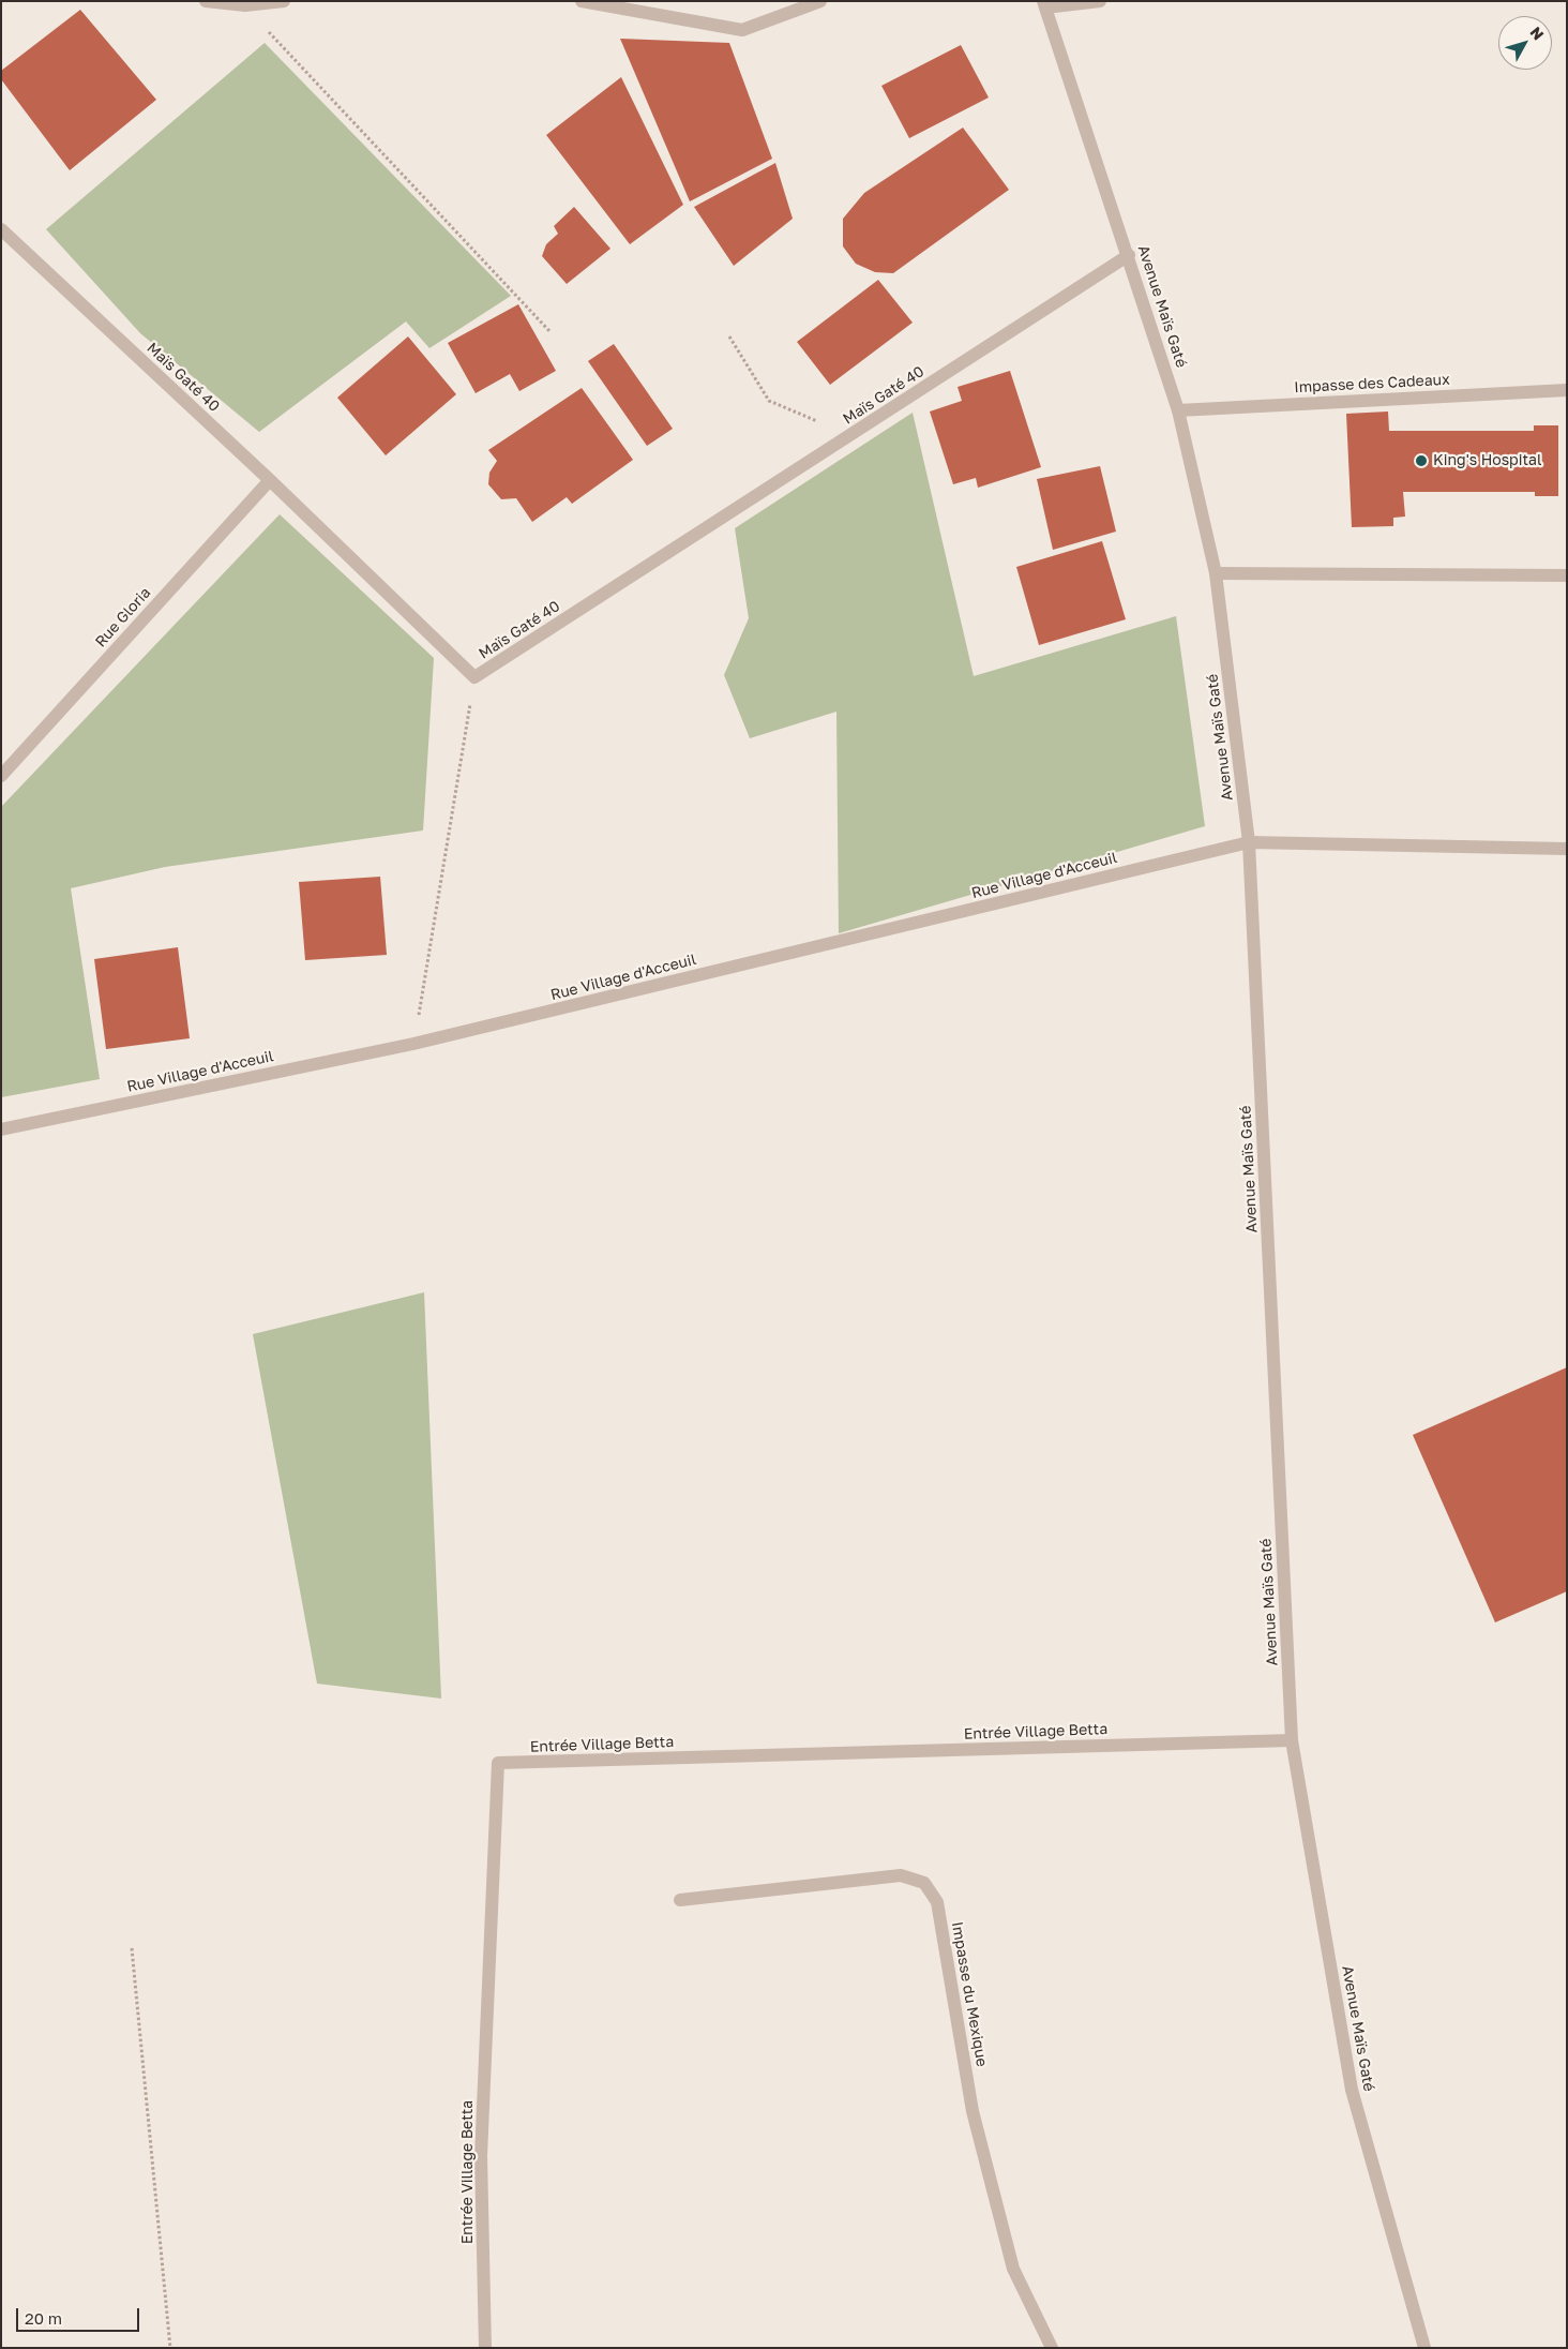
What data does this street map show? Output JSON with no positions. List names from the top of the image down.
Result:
{
  "streets": {
    "street": [
      "Avenue Maïs Gaté",
      "Maïs Gaté 40",
      "Impasse des Cadeaux",
      "Rue Gloria",
      "Rue Village d'Acceuil",
      "Entrée Village Betta",
      "Impasse du Mexique"
    ]
  },
  "crossings": [
    ["Avenue Maïs Gaté", "Maïs Gaté 40"],
    ["Avenue Maïs Gaté", "Impasse des Cadeaux"],
    ["Avenue Maïs Gaté", "Rue Village d'Acceuil"],
    ["Avenue Maïs Gaté", "Entrée Village Betta"],
    ["Maïs Gaté 40", "Rue Gloria"]
  ],
  "places": ["King's Hospital"],
  "scale_bar": "20 m",
  "north": "top right"
}
